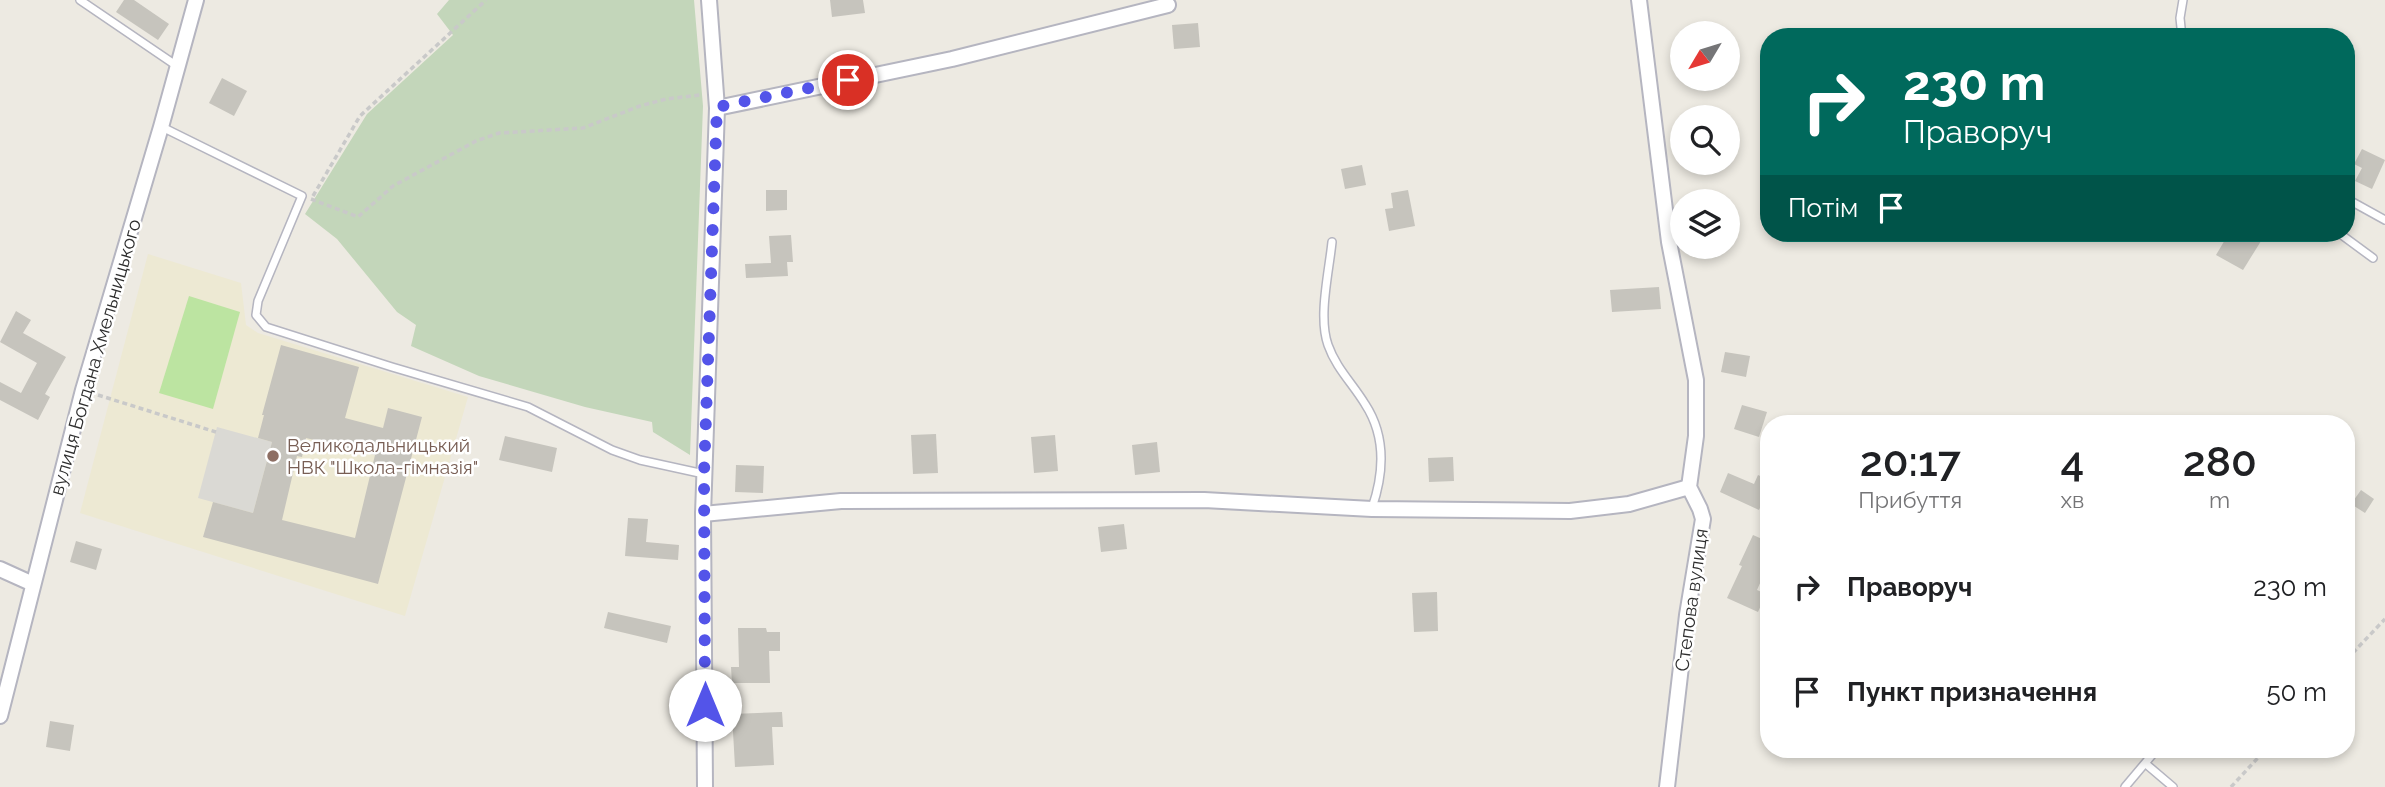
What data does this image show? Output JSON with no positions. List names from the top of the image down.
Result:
{
  "streets": {
    "street": ["вулиця Богдана Хмельницького", "Степова вулиця"]
  },
  "places": ["Великодальницький НВК \"Школа-гімназія\""],
  "north": "bottom left",
  "page": {
    "turn": ["230 m", "Праворуч"],
    "then": "Потім",
    "eta": [
      "20:17",
      "Прибуття",
      "4",
      "хв",
      "280",
      "m"
    ],
    "list": [
      {
        "name": "Праворуч",
        "value": "230 m"
      },
      {
        "name": "Пункт призначення",
        "value": "50 m"
      }
    ]
  }
}
